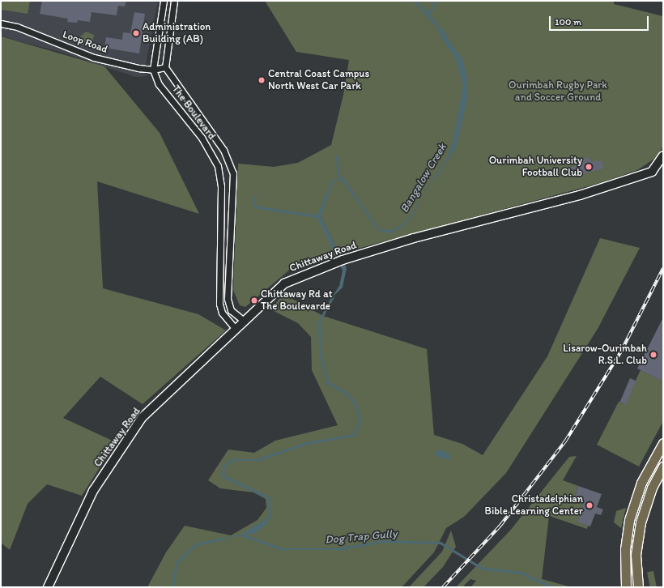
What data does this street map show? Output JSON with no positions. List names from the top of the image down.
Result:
{
  "streets": {
    "main road": ["Chittaway Road"],
    "street": ["Loop Road", "The Boulevard"]
  },
  "crossings": [
    ["Loop Road", "The Boulevard"],
    ["The Boulevard", "Chittaway Road"]
  ],
  "water": ["Bangalow Creek", "Dog Trap Gully"],
  "parks": ["Ourimbah Rugby Park and Soccer Ground"],
  "places": [
    "Administration Building (AB)",
    "Central Coast Campus North West Car Park",
    "Ourimbah University Football Club",
    "Chittaway Rd at The Boulevarde",
    "Lisarow-Ourimbah R.S.L. Club",
    "Christadelphian Bible Learning Center"
  ],
  "scale_bar": "100 m"
}
